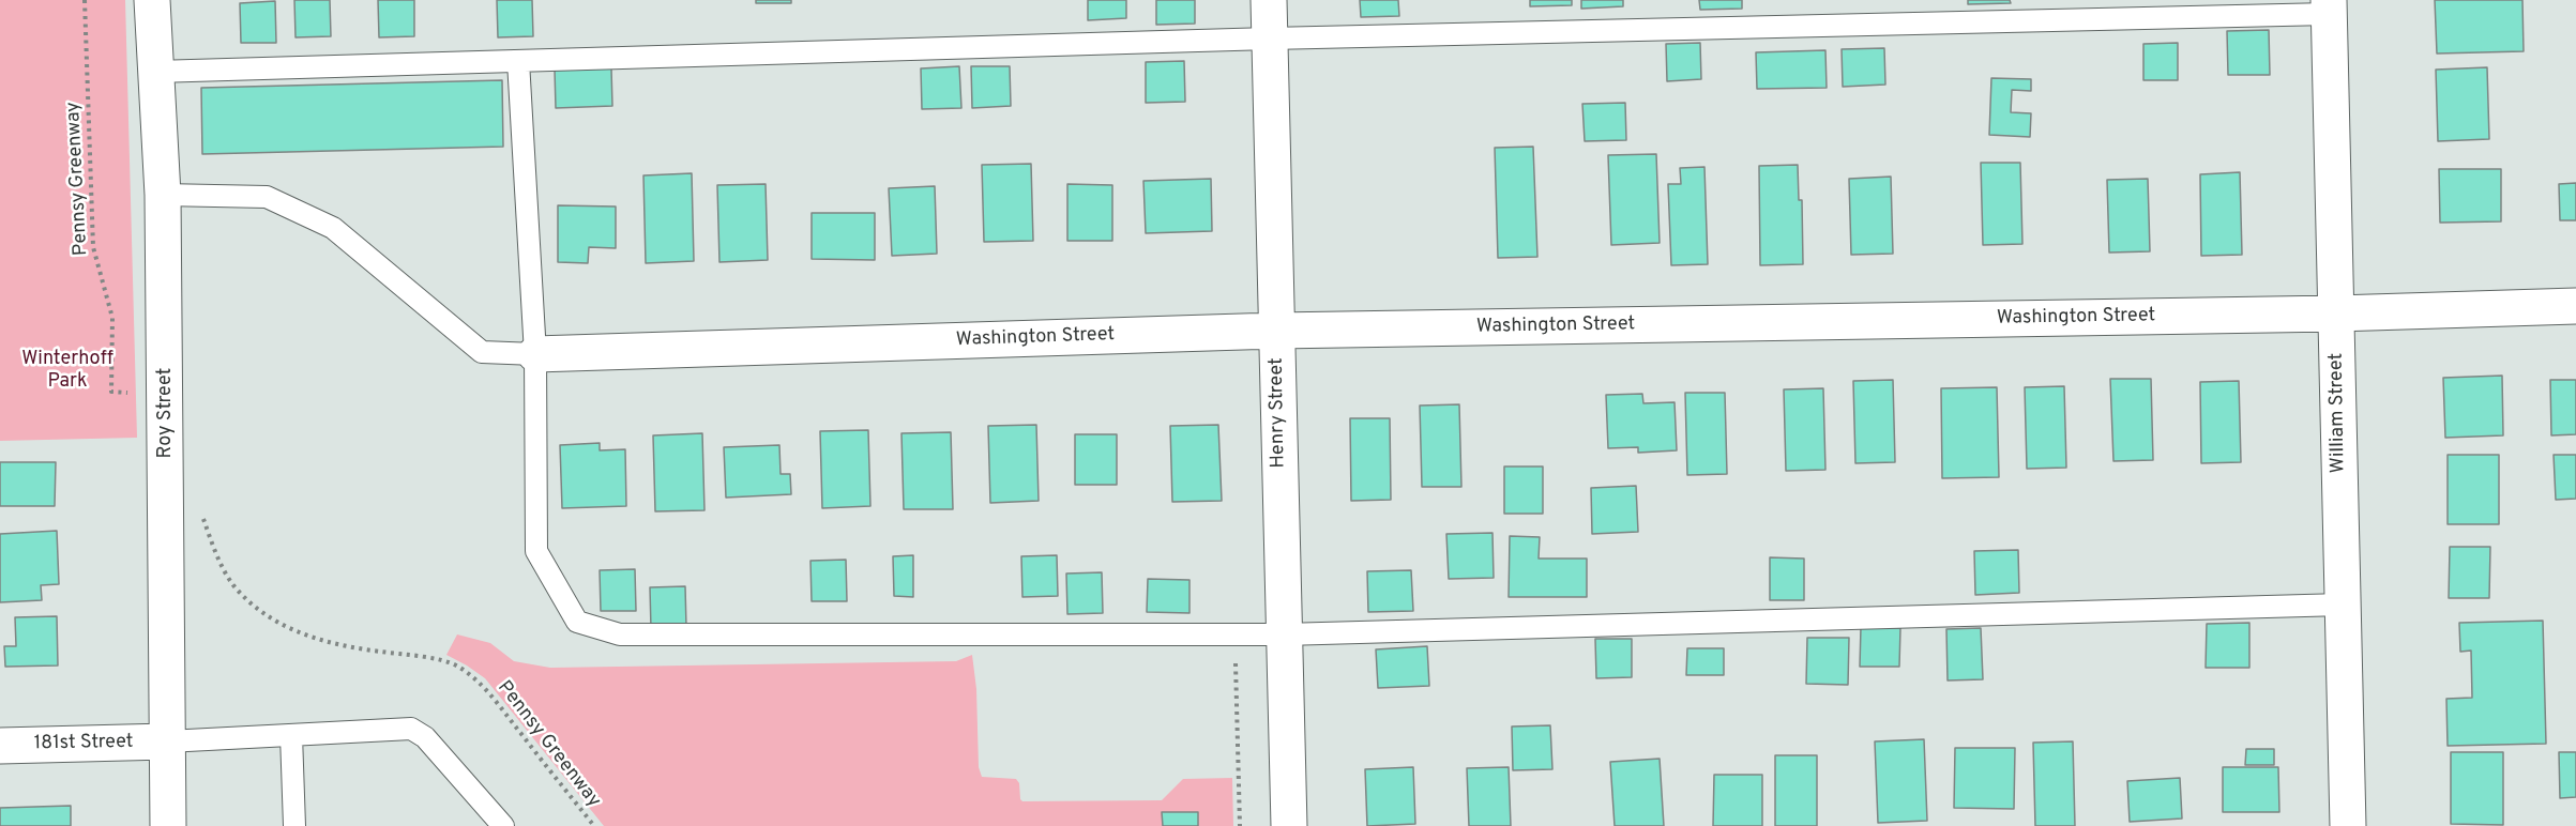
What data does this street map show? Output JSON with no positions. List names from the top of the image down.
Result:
{
  "streets": {
    "street": [
      "Washington Street",
      "Roy Street",
      "Henry Street",
      "William Street",
      "181st Street"
    ],
    "path": ["Pennsy Greenway"]
  },
  "crossings": [
    ["Washington Street", "Henry Street"],
    ["Washington Street", "William Street"],
    ["Roy Street", "181st Street"]
  ],
  "parks": ["Winterhoff Park"]
}
